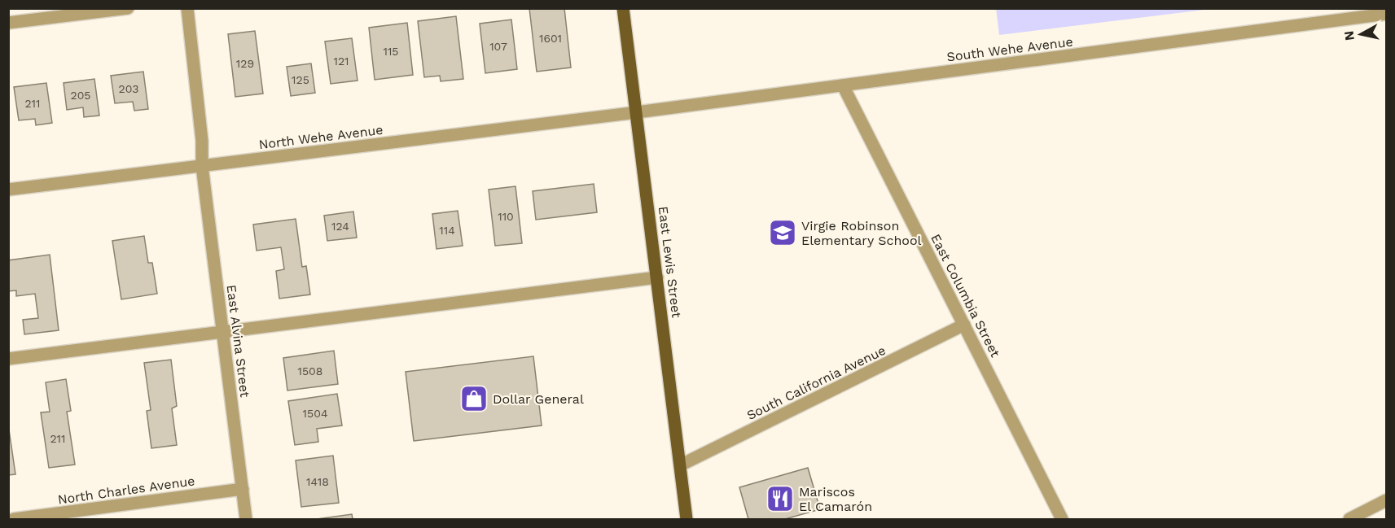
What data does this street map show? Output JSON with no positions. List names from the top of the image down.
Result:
{
  "streets": {
    "main road": ["East Lewis Street"],
    "street": [
      "South Wehe Avenue",
      "North Wehe Avenue",
      "East Columbia Street",
      "East Alvina Street",
      "South California Avenue",
      "North Charles Avenue"
    ]
  },
  "crossings": [
    ["South Wehe Avenue", "North Wehe Avenue"],
    ["South Wehe Avenue", "East Lewis Street"],
    ["South Wehe Avenue", "East Columbia Street"],
    ["North Wehe Avenue", "East Lewis Street"],
    ["North Wehe Avenue", "East Alvina Street"],
    ["East Lewis Street", "South California Avenue"],
    ["East Columbia Street", "South California Avenue"],
    ["East Alvina Street", "North Charles Avenue"]
  ],
  "places": {
    "school or university": ["Virgie Robinson Elementary School"],
    "shop": ["Dollar General"],
    "restaurant": ["Mariscos El Camarón"]
  },
  "house_numbers": [
    "1601",
    "107",
    "115",
    "121",
    "129",
    "125",
    "203",
    "205",
    "211",
    "110",
    "124",
    "114",
    "1508",
    "1504",
    "211",
    "1418"
  ],
  "north": "left"
}
